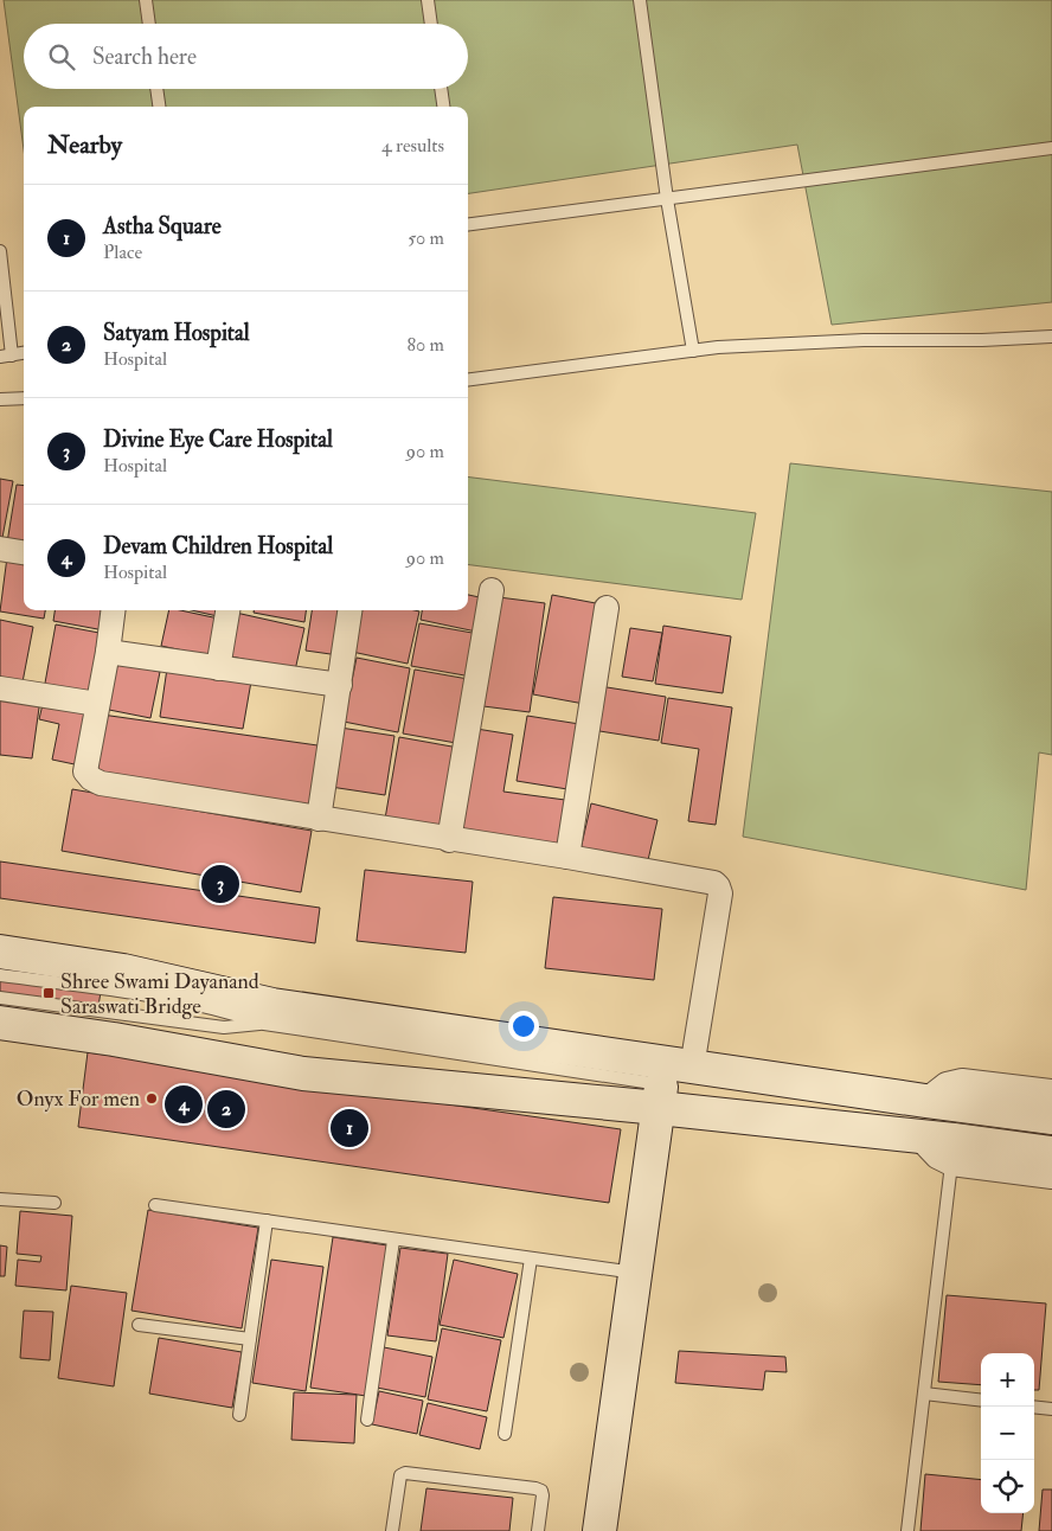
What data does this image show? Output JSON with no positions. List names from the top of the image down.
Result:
{
  "places": {
    "transit": ["Shree Swami Dayanand Saraswati Bridge"],
    "other": ["Onyx For men"]
  },
  "page": {
    "search": "Search here",
    "heading": ["Nearby", "4 results"],
    "list": [
      {
        "mark": "1",
        "name": "Astha Square",
        "note": "Place",
        "value": "50 m"
      },
      {
        "mark": "2",
        "name": "Satyam Hospital",
        "note": "Hospital",
        "value": "80 m"
      },
      {
        "mark": "3",
        "name": "Divine Eye Care Hospital",
        "note": "Hospital",
        "value": "90 m"
      },
      {
        "mark": "4",
        "name": "Devam Children Hospital",
        "note": "Hospital",
        "value": "90 m"
      }
    ],
    "pins": [
      "3",
      "4",
      "2",
      "1"
    ],
    "map_buttons": ["+", "−"]
  }
}
